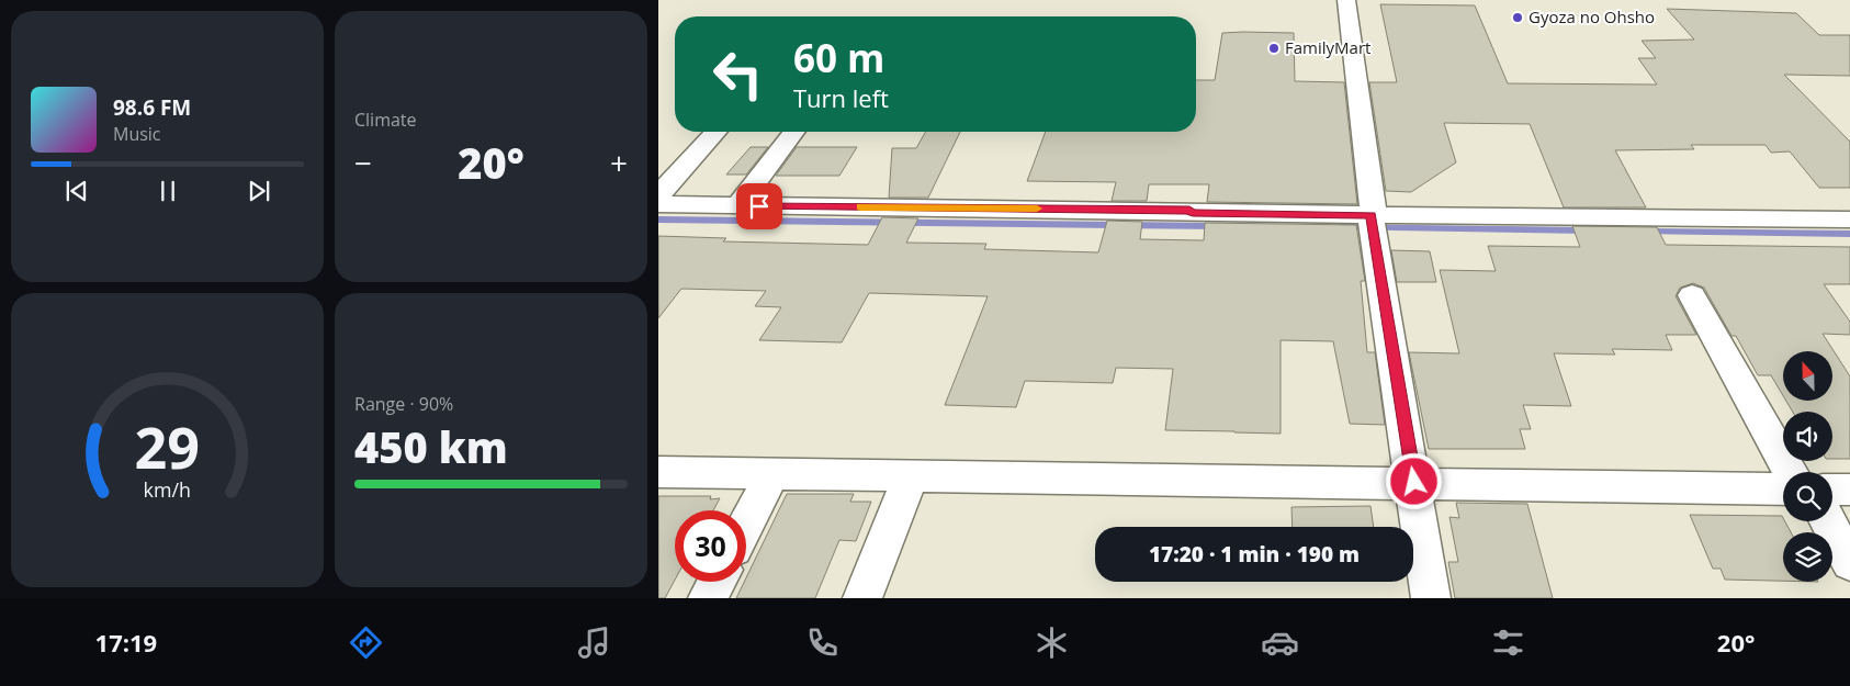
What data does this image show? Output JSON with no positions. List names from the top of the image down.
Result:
{
  "places": ["Gyoza no Ohsho", "FamilyMart"],
  "north": "top",
  "page": {
    "tile": [
      "Climate",
      ["Range · 90%", "450 km"]
    ],
    "turn": ["60 m", "Turn left"],
    "song": ["98.6 FM", "Music"],
    "heat": ["−", "20°", "+"],
    "limit": "30",
    "trip": "17:20 · 1 min · 190 m",
    "tabs": ["17:19", "20°"],
    "gauge": ["29", "km/h"]
  }
}
